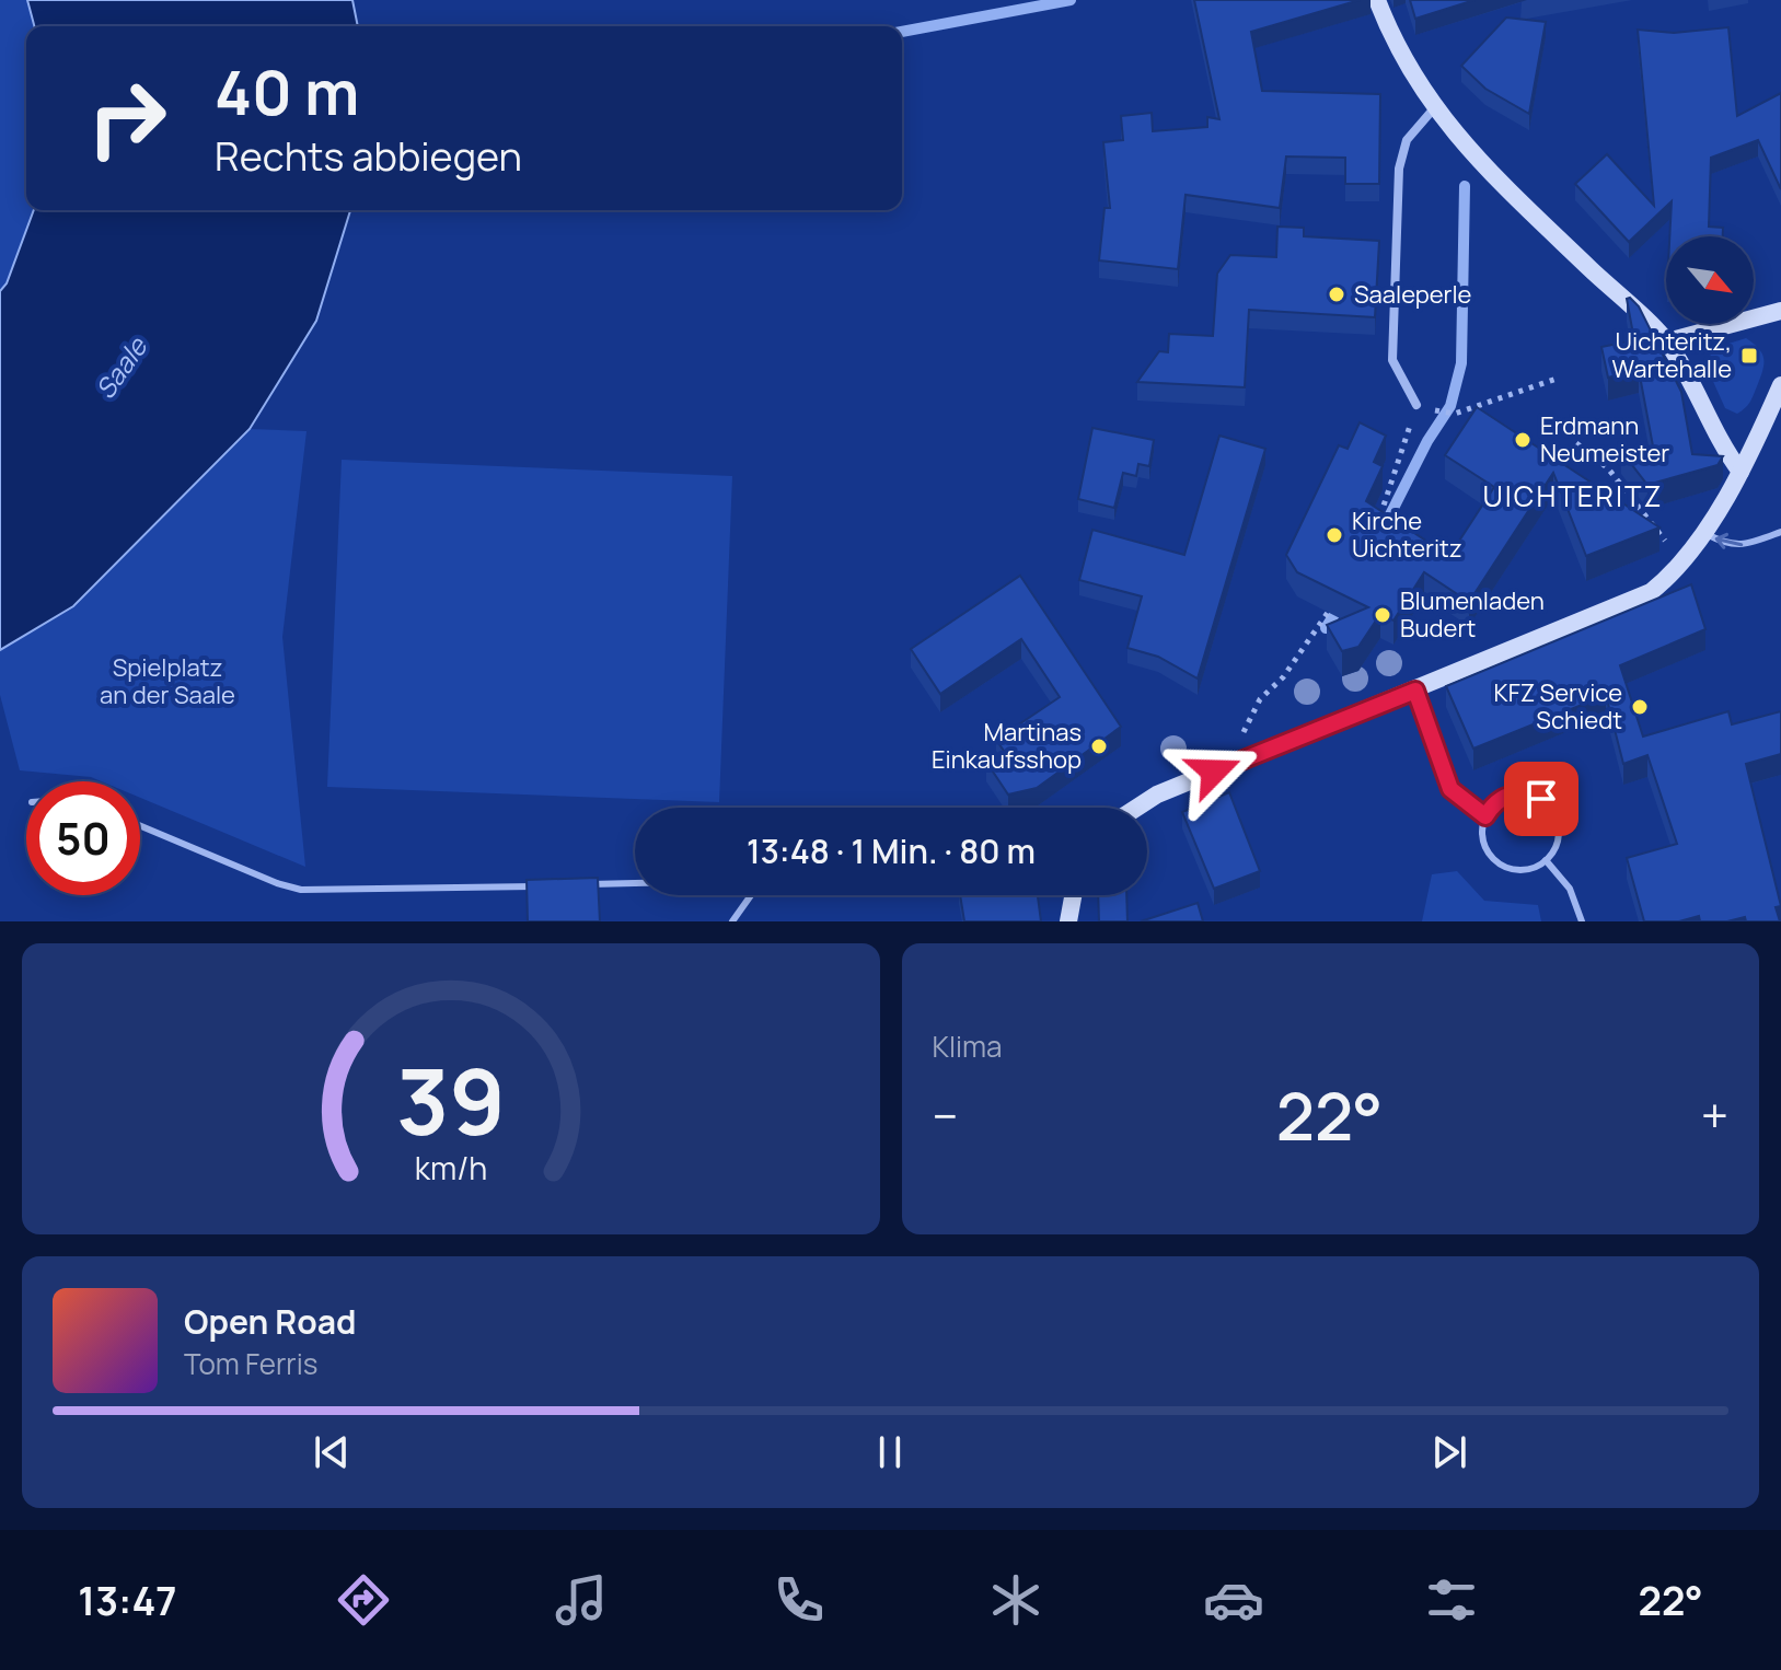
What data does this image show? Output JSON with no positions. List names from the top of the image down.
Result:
{
  "districts": ["UICHTERITZ"],
  "water": ["Saale"],
  "parks": ["Spielplatz an der Saale"],
  "places": {
    "other": [
      "Saaleperle",
      "Erdmann Neumeister",
      "Kirche Uichteritz",
      "Blumenladen Budert",
      "KFZ Service Schiedt",
      "Martinas Einkaufsshop"
    ],
    "transit": ["Uichteritz, Wartehalle"]
  },
  "north": "bottom right",
  "page": {
    "turn": ["40 m", "Rechts abbiegen"],
    "limit": "50",
    "trip": "13:48 · 1 Min. · 80 m",
    "tile": "Klima",
    "heat": ["−", "22°", "+"],
    "song": ["Open Road", "Tom Ferris"],
    "tabs": ["13:47", "22°"],
    "gauge": ["39", "km/h"]
  }
}
